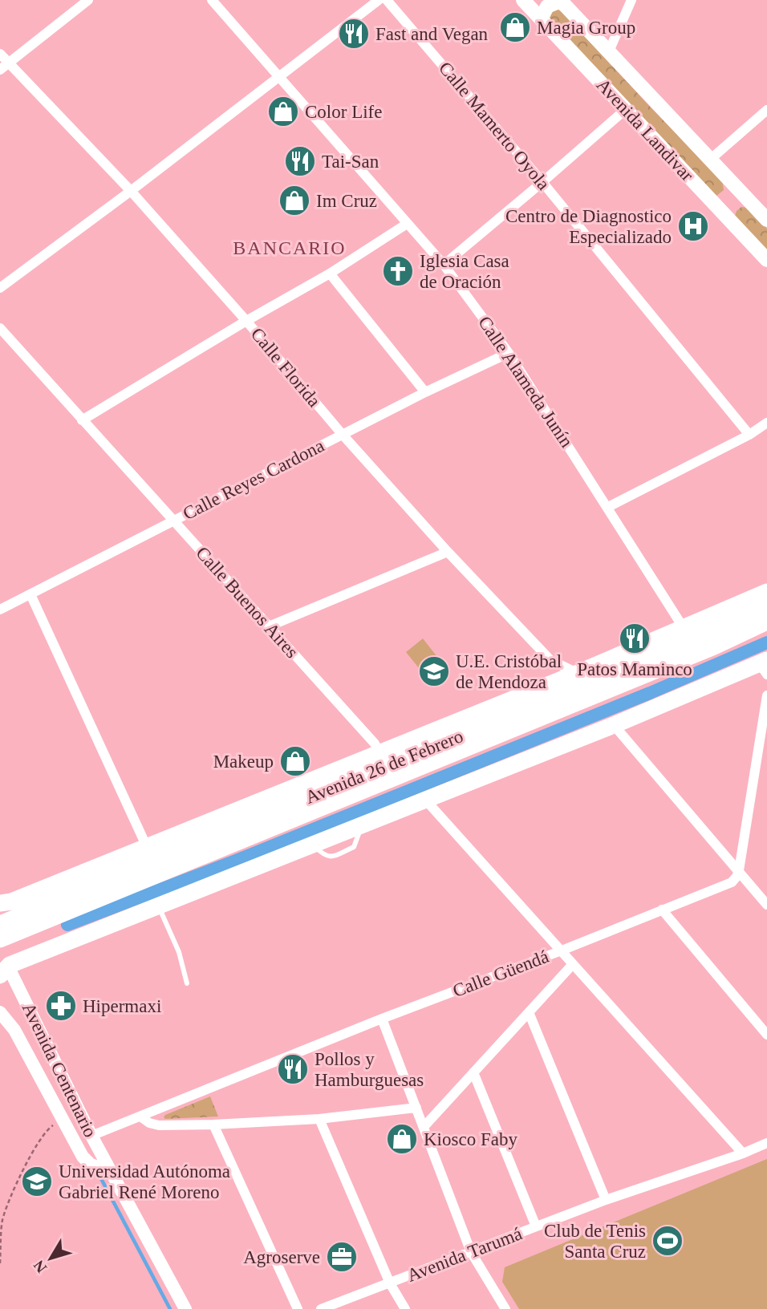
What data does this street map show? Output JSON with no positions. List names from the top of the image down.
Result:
{
  "streets": {
    "main road": ["Avenida Landivar", "Avenida 26 de Febrero"],
    "street": [
      "Calle Mamerto Oyola",
      "Calle Florida",
      "Calle Alameda Junín",
      "Calle Reyes Cardona",
      "Calle Buenos Aires",
      "Calle Güendá",
      "Avenida Centenario",
      "Avenida Tarumá"
    ]
  },
  "crossings": [
    ["Calle Florida", "Calle Reyes Cardona"],
    ["Calle Florida", "Avenida 26 de Febrero"],
    ["Calle Alameda Junín", "Calle Reyes Cardona"],
    ["Calle Alameda Junín", "Avenida 26 de Febrero"],
    ["Calle Reyes Cardona", "Calle Buenos Aires"],
    ["Calle Buenos Aires", "Avenida 26 de Febrero"],
    ["Calle Güendá", "Avenida Centenario"]
  ],
  "districts": ["BANCARIO"],
  "places": {
    "shop": [
      "Magia Group",
      "Color Life",
      "Im Cruz",
      "Makeup",
      "Kiosco Faby"
    ],
    "restaurant": [
      "Fast and Vegan",
      "Tai-San",
      "Patos Maminco",
      "Pollos y Hamburguesas"
    ],
    "hospital": ["Centro de Diagnostico Especializado"],
    "church": ["Iglesia Casa de Oración"],
    "school or university": ["U.E. Cristóbal de Mendoza", "Universidad Autónoma Gabriel René Moreno"],
    "pharmacy": ["Hipermaxi"],
    "sports": ["Club de Tenis Santa Cruz"],
    "office": ["Agroserve"]
  },
  "north": "bottom left"
}
